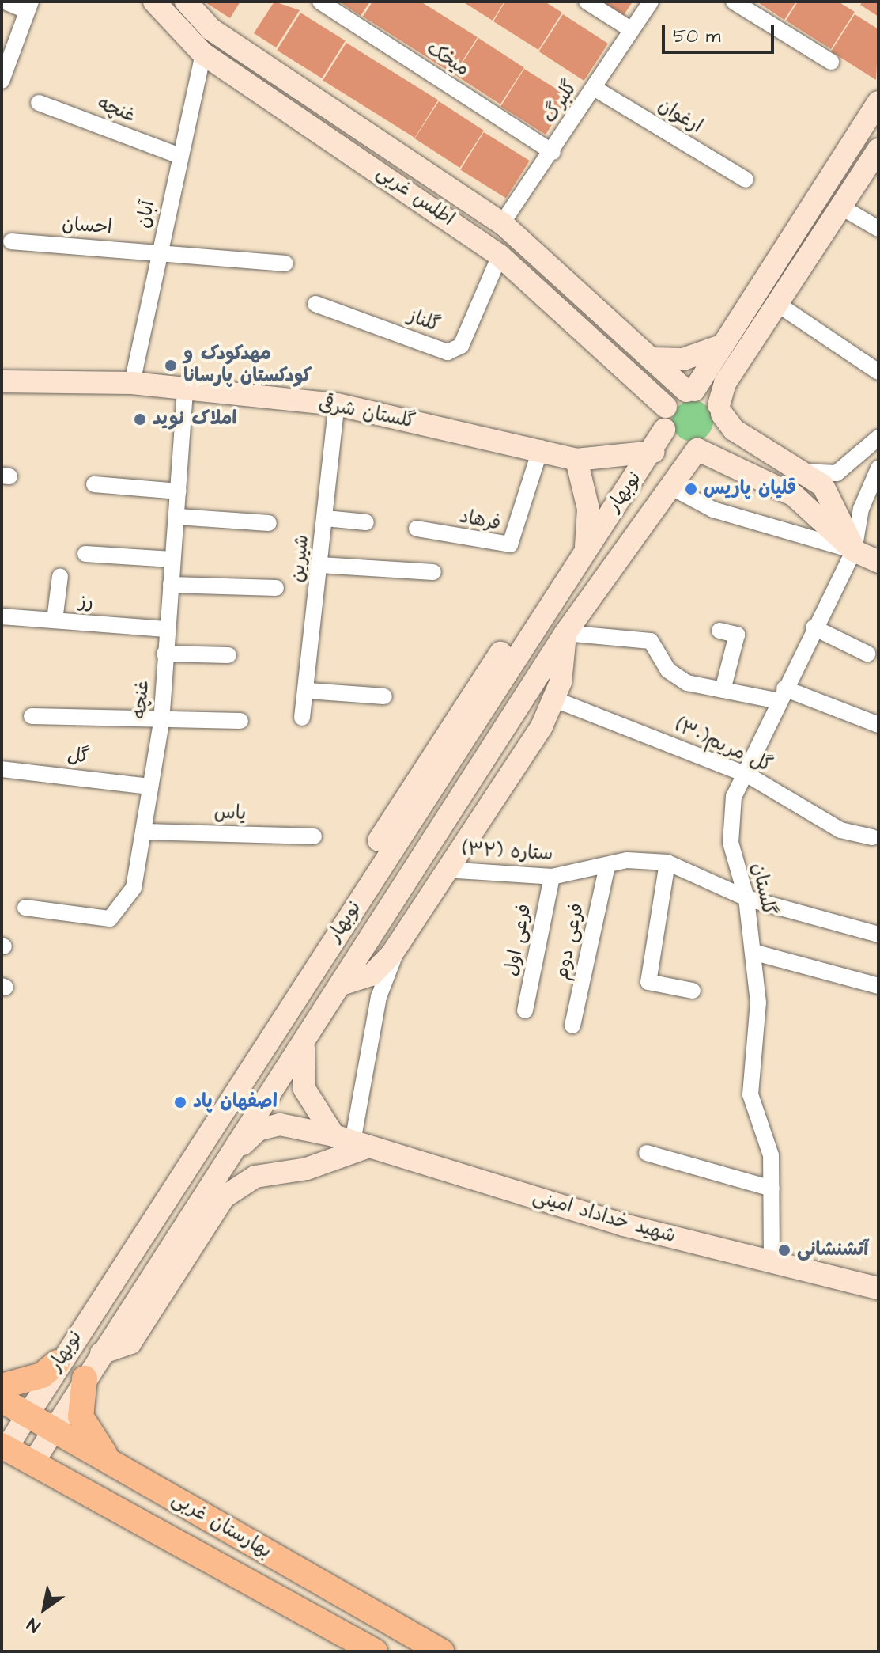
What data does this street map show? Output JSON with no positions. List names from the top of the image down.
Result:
{
  "streets": {
    "main road": ["بهارستان غربی"],
    "street": [
      "میخک",
      "گلبرگ",
      "غنچه",
      "ارغوان",
      "اطلس غربی",
      "آبان",
      "احسان",
      "گلناز",
      "گلستان شرقی",
      "نوبهار",
      "فرهاد",
      "شیرین",
      "رز",
      "گل مریم(۳۰)",
      "گل",
      "یاس",
      "ستاره (۳۲)",
      "گلستان",
      "فرعی اول",
      "فرعی دوم",
      "شهید خداداد امینی"
    ]
  },
  "crossings": [
    ["میخک", "گلبرگ"],
    ["گلبرگ", "ارغوان"],
    ["گلبرگ", "اطلس غربی"],
    ["غنچه", "آبان"],
    ["غنچه", "گلستان شرقی"],
    ["غنچه", "رز"],
    ["غنچه", "گل"],
    ["غنچه", "یاس"],
    ["اطلس غربی", "آبان"],
    ["اطلس غربی", "گلناز"],
    ["اطلس غربی", "نوبهار"],
    ["آبان", "احسان"],
    ["آبان", "گلستان شرقی"],
    ["گلستان شرقی", "نوبهار"],
    ["گلستان شرقی", "فرهاد"],
    ["گلستان شرقی", "شیرین"],
    ["نوبهار", "شهید خداداد امینی"],
    ["نوبهار", "بهارستان غربی"],
    ["گل مریم(۳۰)", "گلستان"],
    ["ستاره (۳۲)", "گلستان"],
    ["ستاره (۳۲)", "فرعی اول"],
    ["ستاره (۳۲)", "فرعی دوم"],
    ["گلستان", "شهید خداداد امینی"]
  ],
  "places": [
    "مهدکودک و کودکستان پارسانا",
    "املاک نوید",
    "قلیان پاریس",
    "اصفهان پاد",
    "آتشنشانی"
  ],
  "scale_bar": "50 m",
  "north": "bottom left"
}
